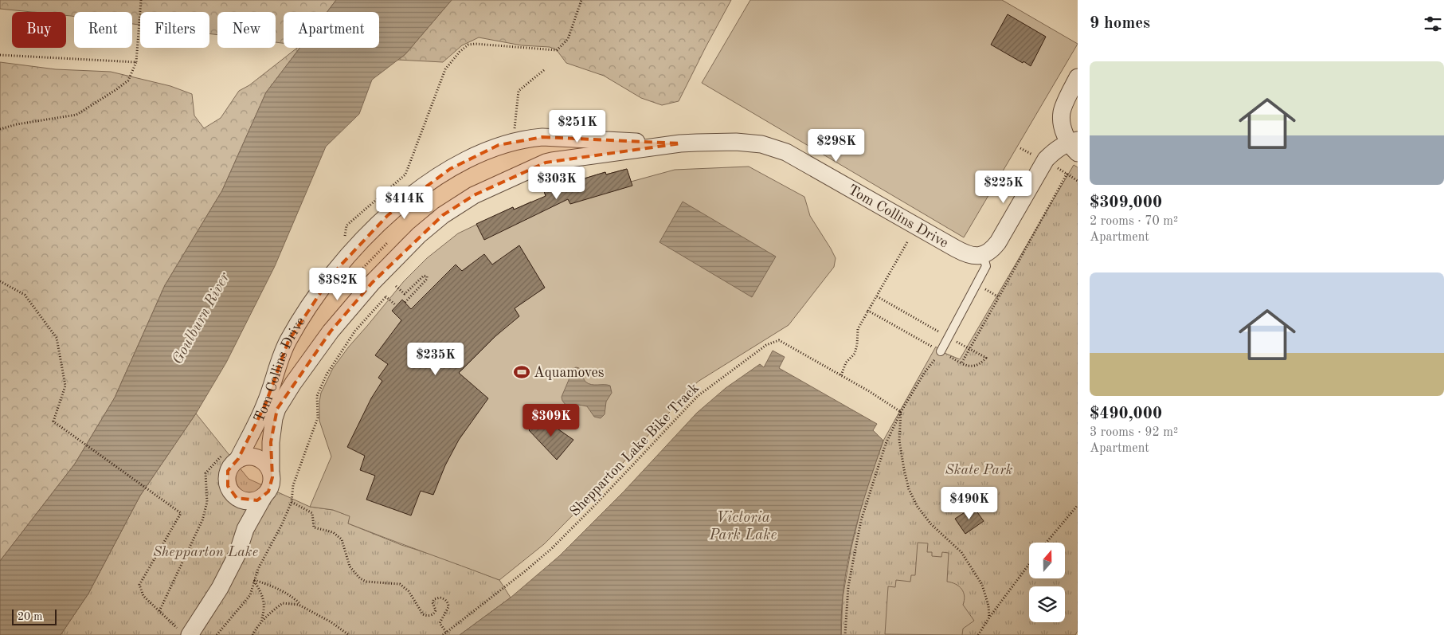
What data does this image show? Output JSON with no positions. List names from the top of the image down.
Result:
{
  "streets": {
    "street": ["Tom Collins Drive"],
    "path": ["Shepparton Lake Bike Track"]
  },
  "water": ["Goulburn River", "Victoria Park Lake"],
  "parks": ["Skate Park", "Shepparton Lake"],
  "places": {
    "sports": ["Aquamoves"]
  },
  "scale_bar": "20 m",
  "north": "top",
  "page": {
    "heading": "9 homes",
    "chip": [
      "Buy",
      "Rent",
      "Filters",
      "New",
      "Apartment"
    ],
    "list": [
      {
        "name": "$309,000",
        "note": "2 rooms · 70 m² · Apartment"
      },
      {
        "name": "$490,000",
        "note": "3 rooms · 92 m² · Apartment"
      }
    ],
    "price": [
      "$251K",
      "$298K",
      "$303K",
      "$225K",
      "$414K",
      "$382K",
      "$235K",
      "$309K",
      "$490K"
    ],
    "scale": "20 m"
  }
}
